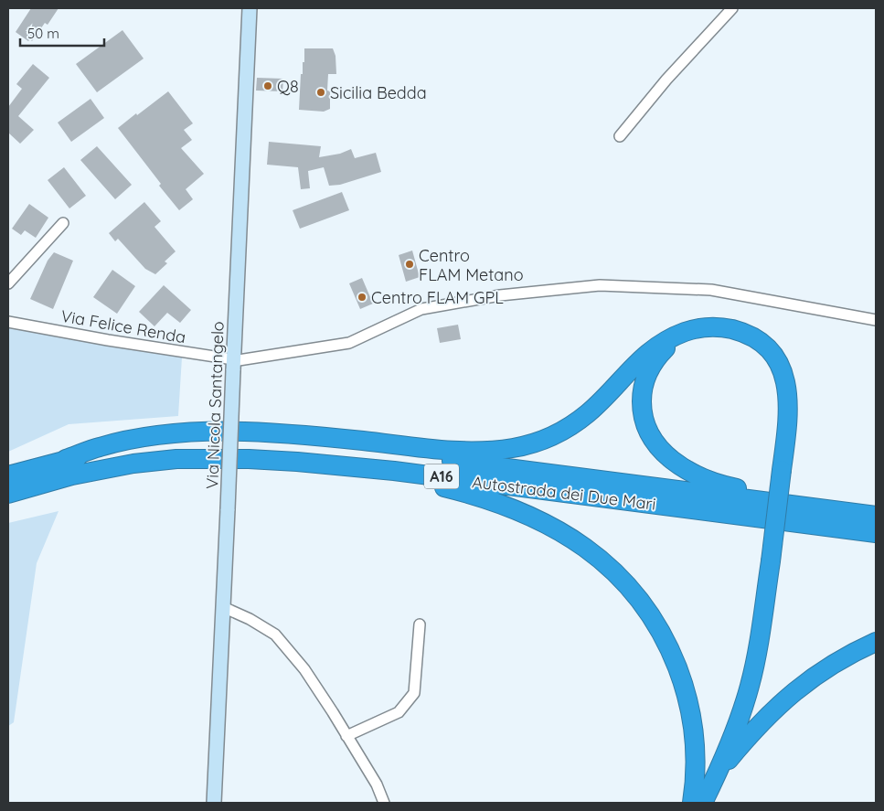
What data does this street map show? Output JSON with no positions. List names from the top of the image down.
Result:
{
  "streets": {
    "highway": ["A16", "Autostrada dei Due Mari"],
    "main road": ["Via Nicola Santangelo"],
    "street": ["Via Felice Renda"]
  },
  "crossings": [
    ["Via Felice Renda", "Via Nicola Santangelo"]
  ],
  "places": [
    "Q8",
    "Sicilia Bedda",
    "Centro FLAM Metano",
    "Centro FLAM GPL"
  ],
  "scale_bar": "50 m"
}
